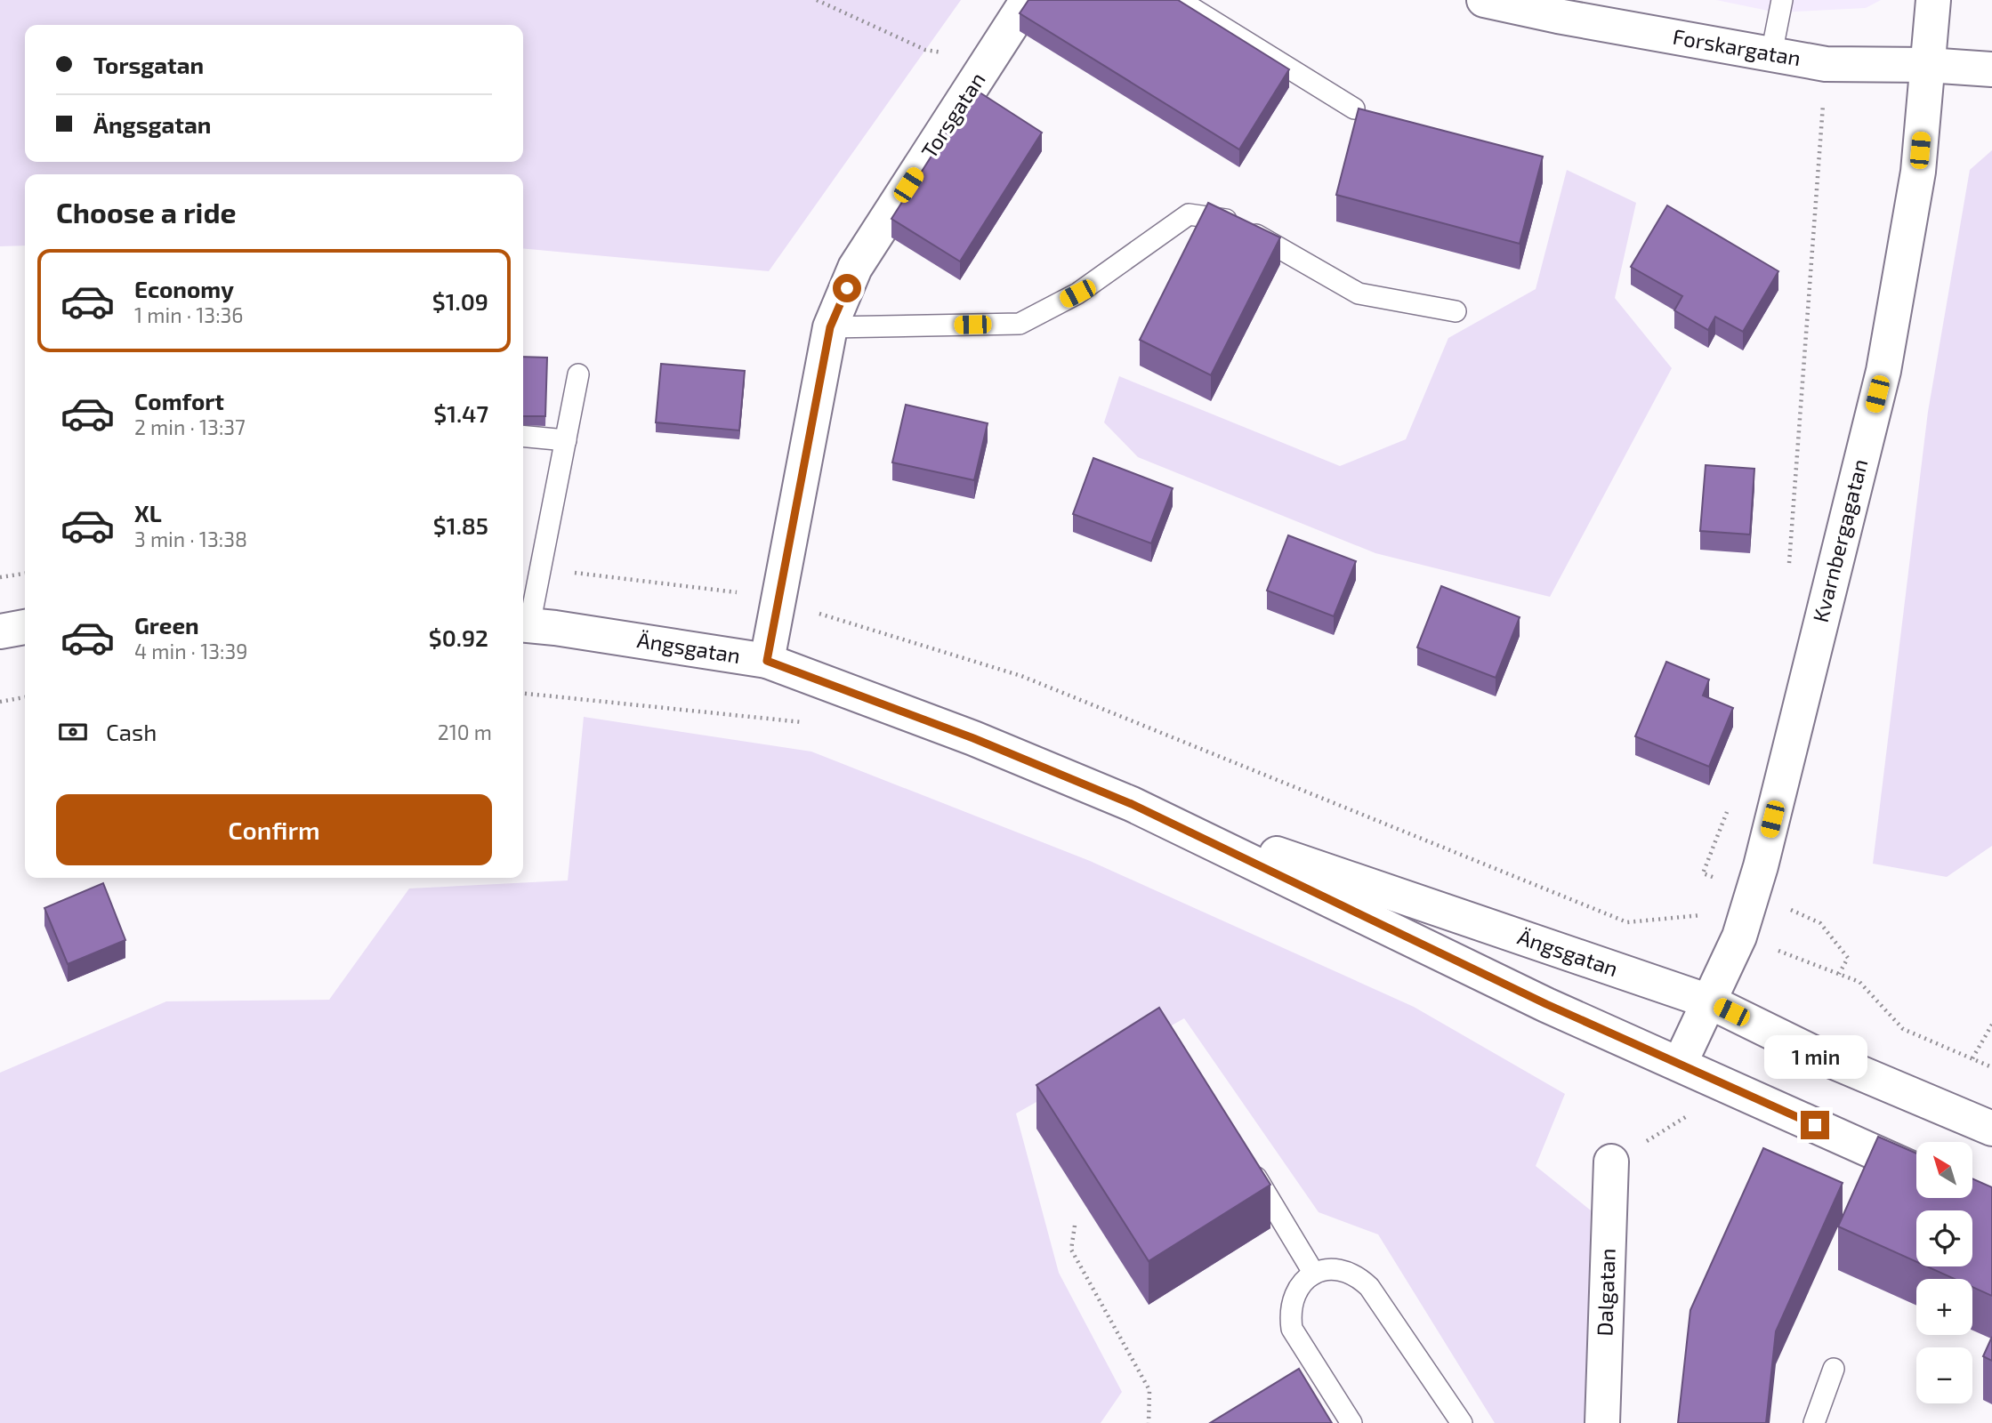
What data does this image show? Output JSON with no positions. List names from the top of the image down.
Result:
{
  "streets": {
    "street": [
      "Forskargatan",
      "Torsgatan",
      "Kvarnbergagatan",
      "Ängsgatan",
      "Dalgatan"
    ]
  },
  "crossings": [
    ["Forskargatan", "Kvarnbergagatan"],
    ["Torsgatan", "Ängsgatan"],
    ["Kvarnbergagatan", "Ängsgatan"]
  ],
  "north": "top left",
  "page": {
    "banner": ["Torsgatan", "Ängsgatan"],
    "heading": "Choose a ride",
    "list": [
      {
        "name": "Economy",
        "note": "1 min · 13:36",
        "value": "$1.09"
      },
      {
        "name": "Comfort",
        "note": "2 min · 13:37",
        "value": "$1.47"
      },
      {
        "name": "XL",
        "note": "3 min · 13:38",
        "value": "$1.85"
      },
      {
        "name": "Green",
        "note": "4 min · 13:39",
        "value": "$0.92"
      }
    ],
    "pay": ["Cash", "210 m"],
    "buttons": "Confirm",
    "bubble": "1 min",
    "map_buttons": ["+", "−"]
  }
}
